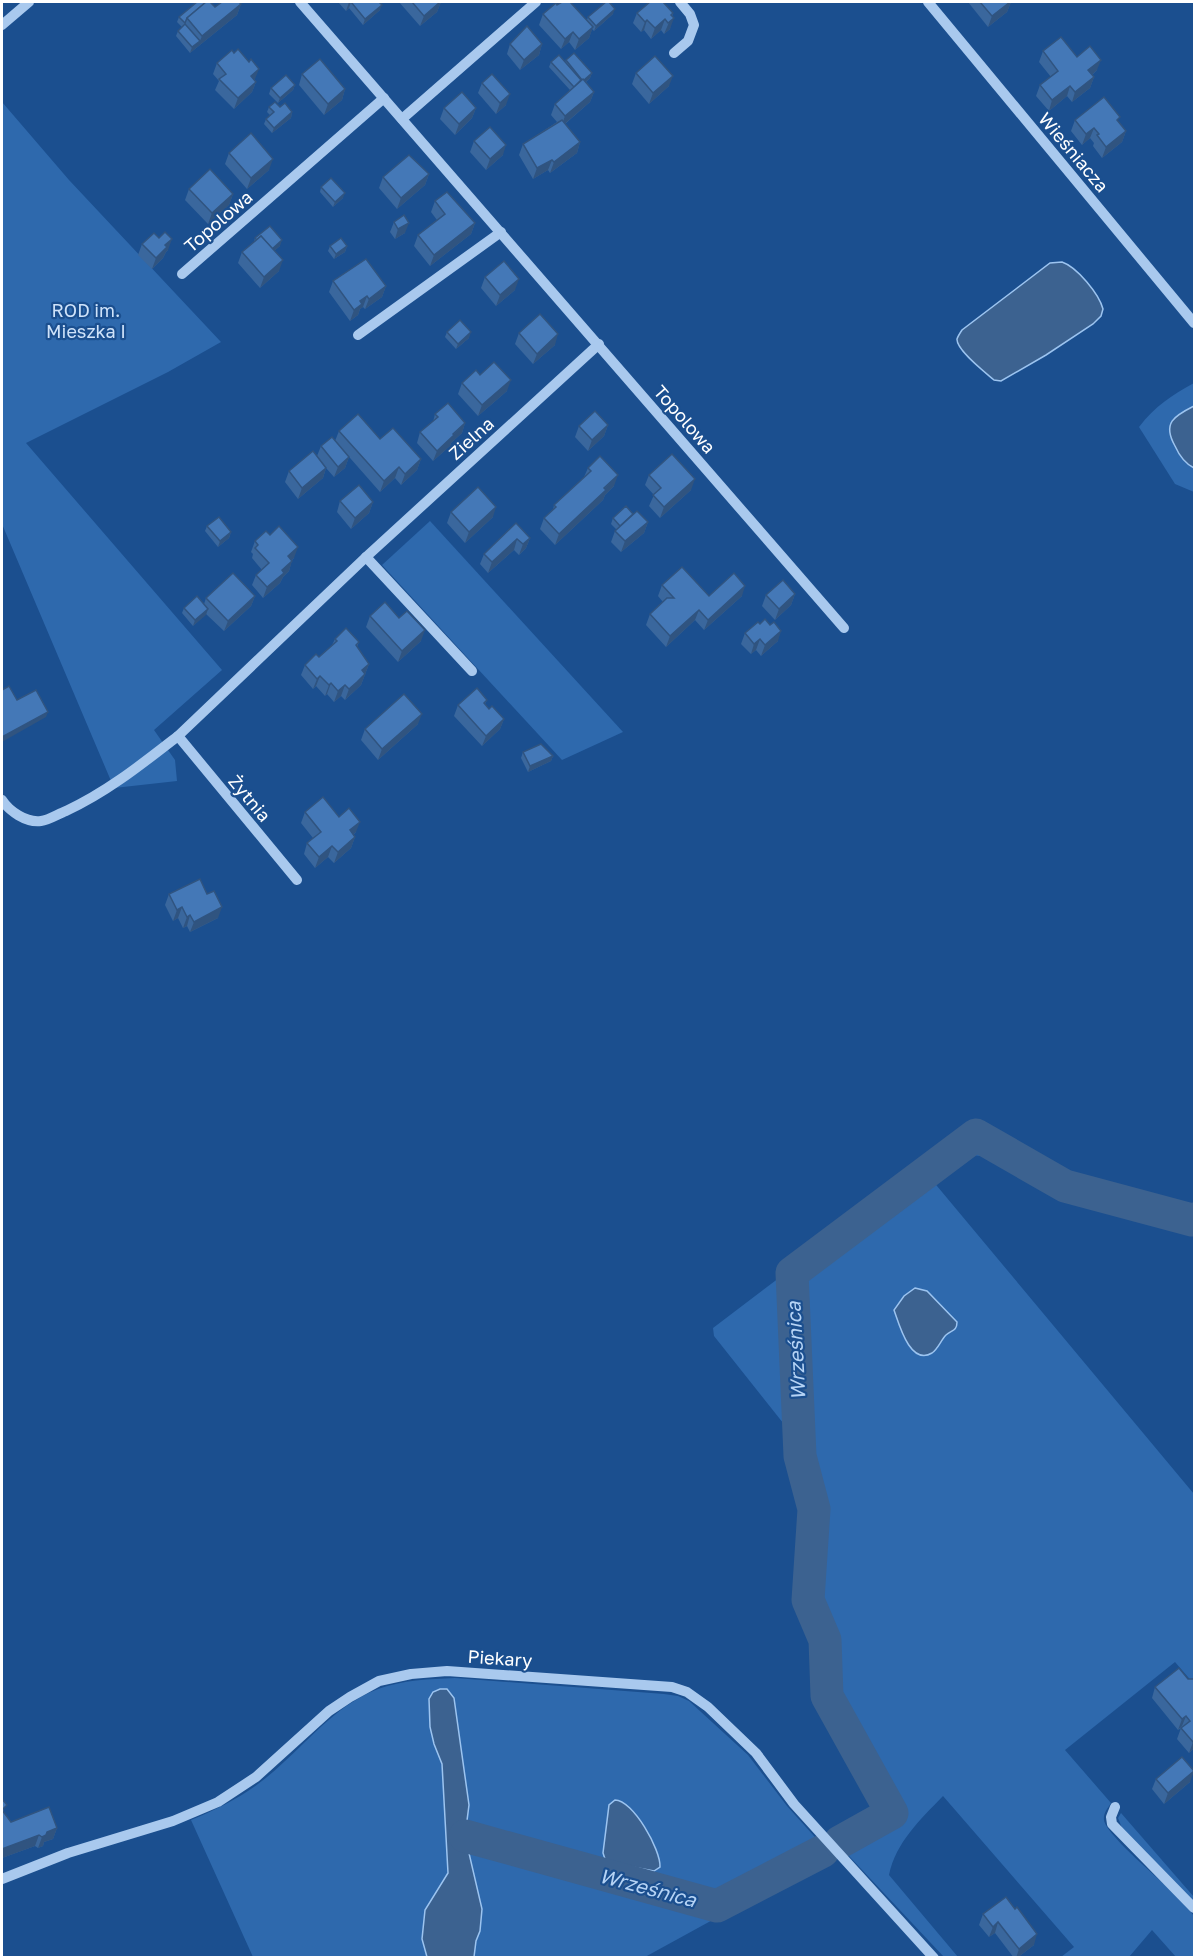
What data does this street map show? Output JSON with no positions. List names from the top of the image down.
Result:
{
  "streets": {
    "street": [
      "Wieśniacza",
      "Topolowa",
      "Zielna",
      "Żytnia",
      "Piekary"
    ]
  },
  "crossings": [
    ["Topolowa", "Zielna"],
    ["Zielna", "Żytnia"]
  ],
  "water": ["Wrześnica"],
  "parks": ["ROD im. Mieszka I"]
}
